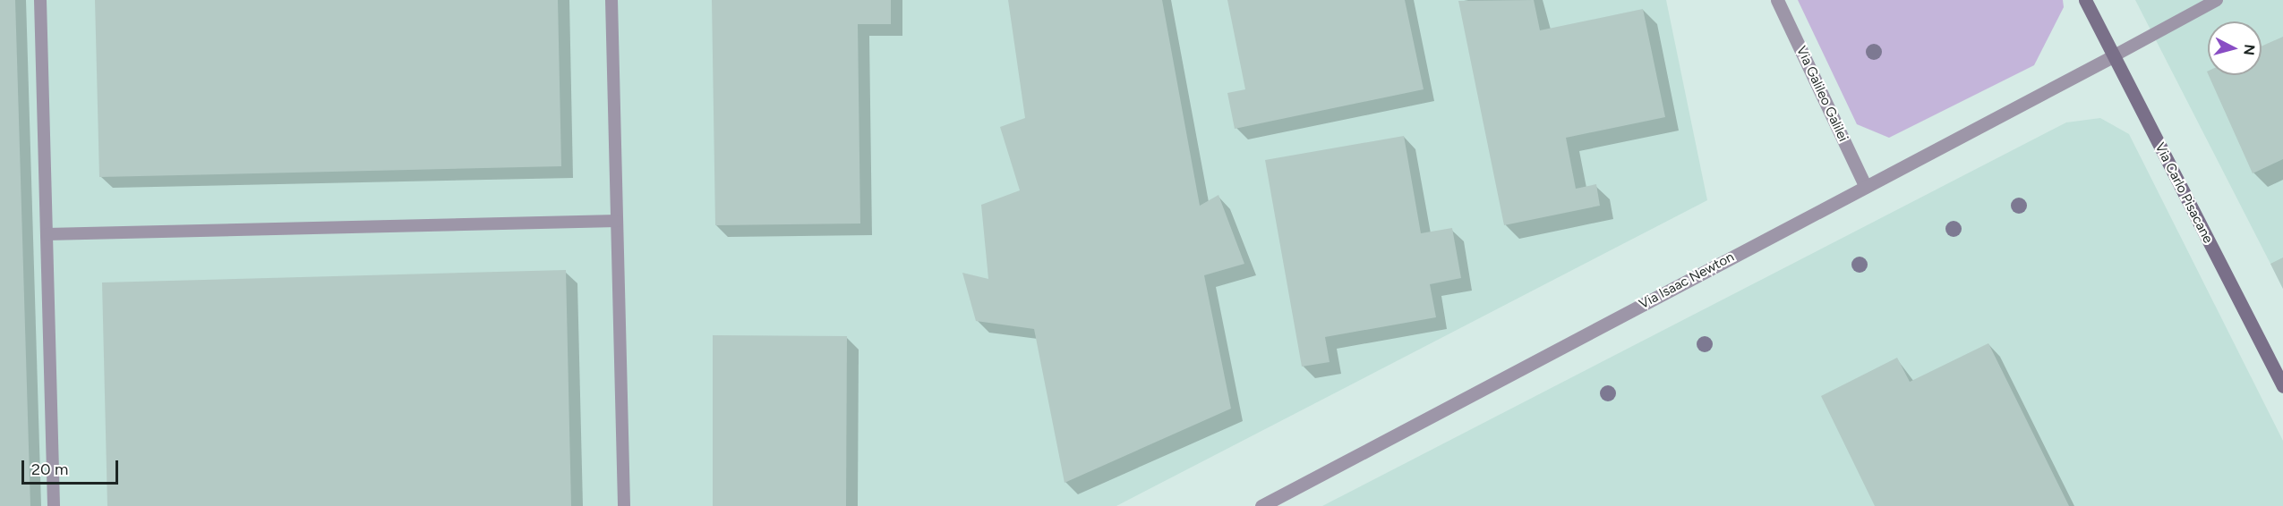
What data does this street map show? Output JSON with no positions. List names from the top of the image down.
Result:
{
  "streets": {
    "street": ["Via Galileo Galilei", "Via Carlo Pisacane", "Via Isaac Newton"]
  },
  "crossings": [
    ["Via Galileo Galilei", "Via Isaac Newton"],
    ["Via Carlo Pisacane", "Via Isaac Newton"]
  ],
  "scale_bar": "20 m",
  "north": "right"
}
